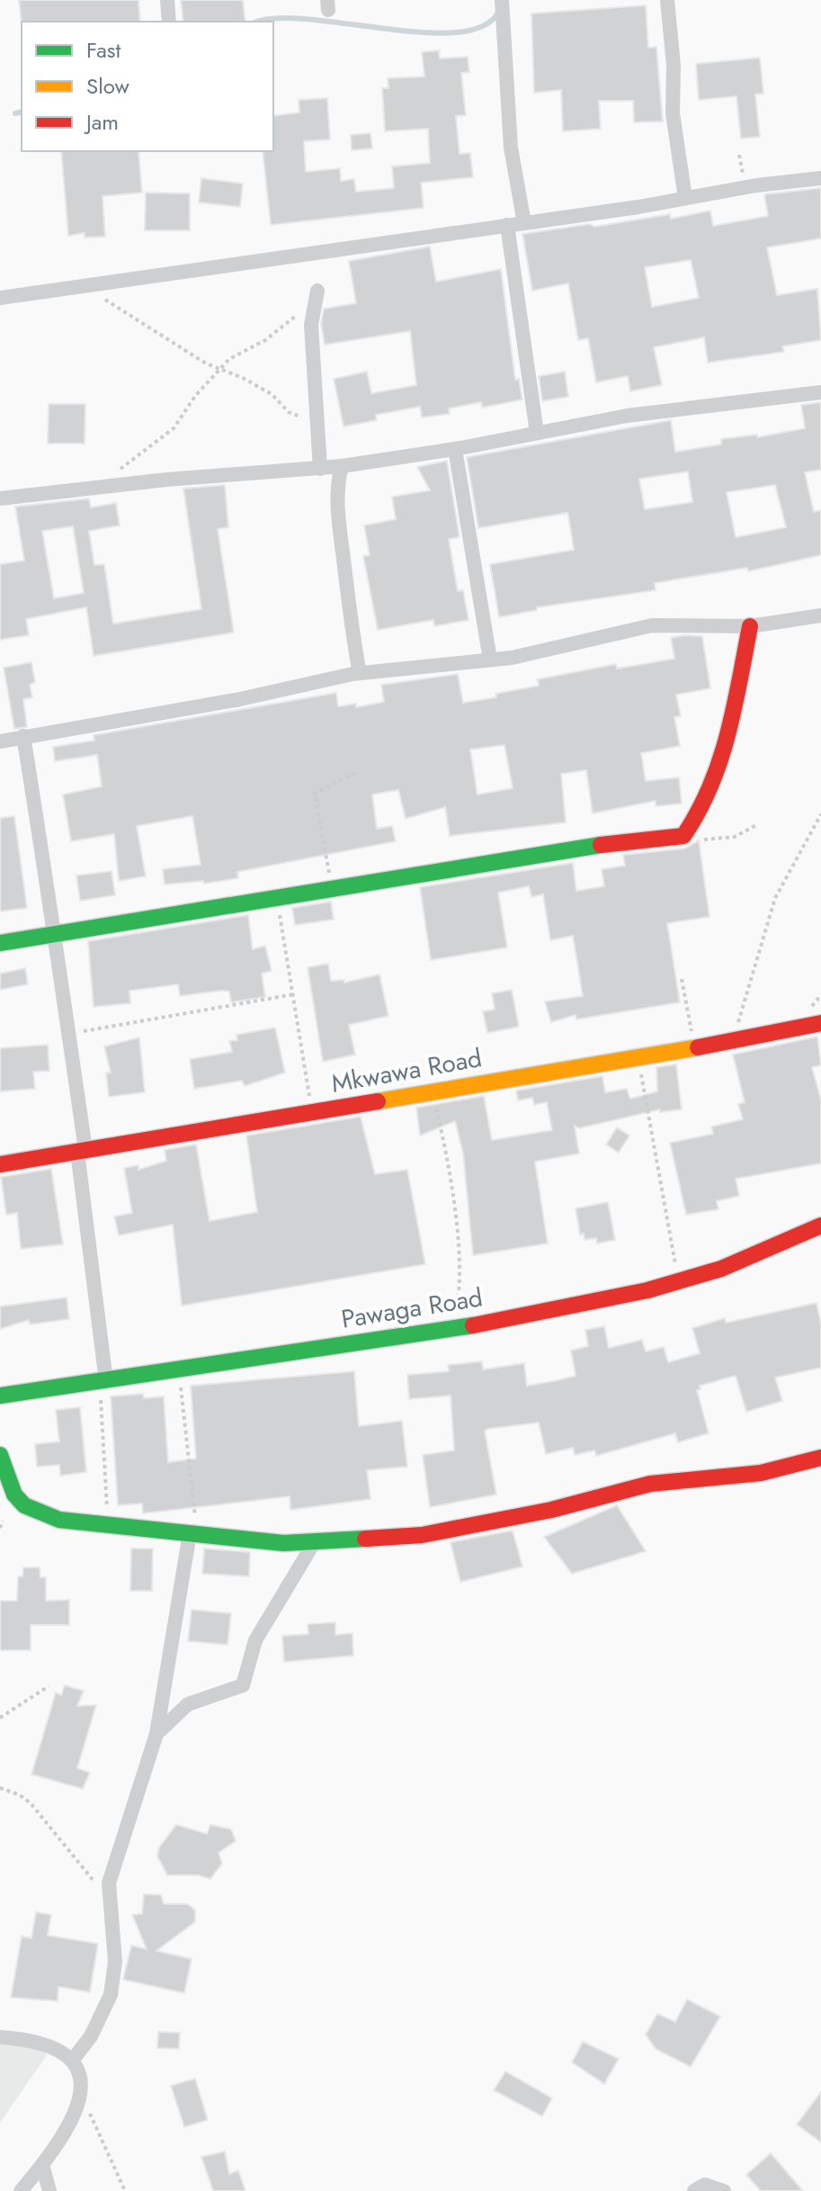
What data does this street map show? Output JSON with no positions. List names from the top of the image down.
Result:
{
  "streets": {
    "street": ["Mkwawa Road", "Pawaga Road"]
  },
  "legend": ["Fast", "Slow", "Jam"]
}
